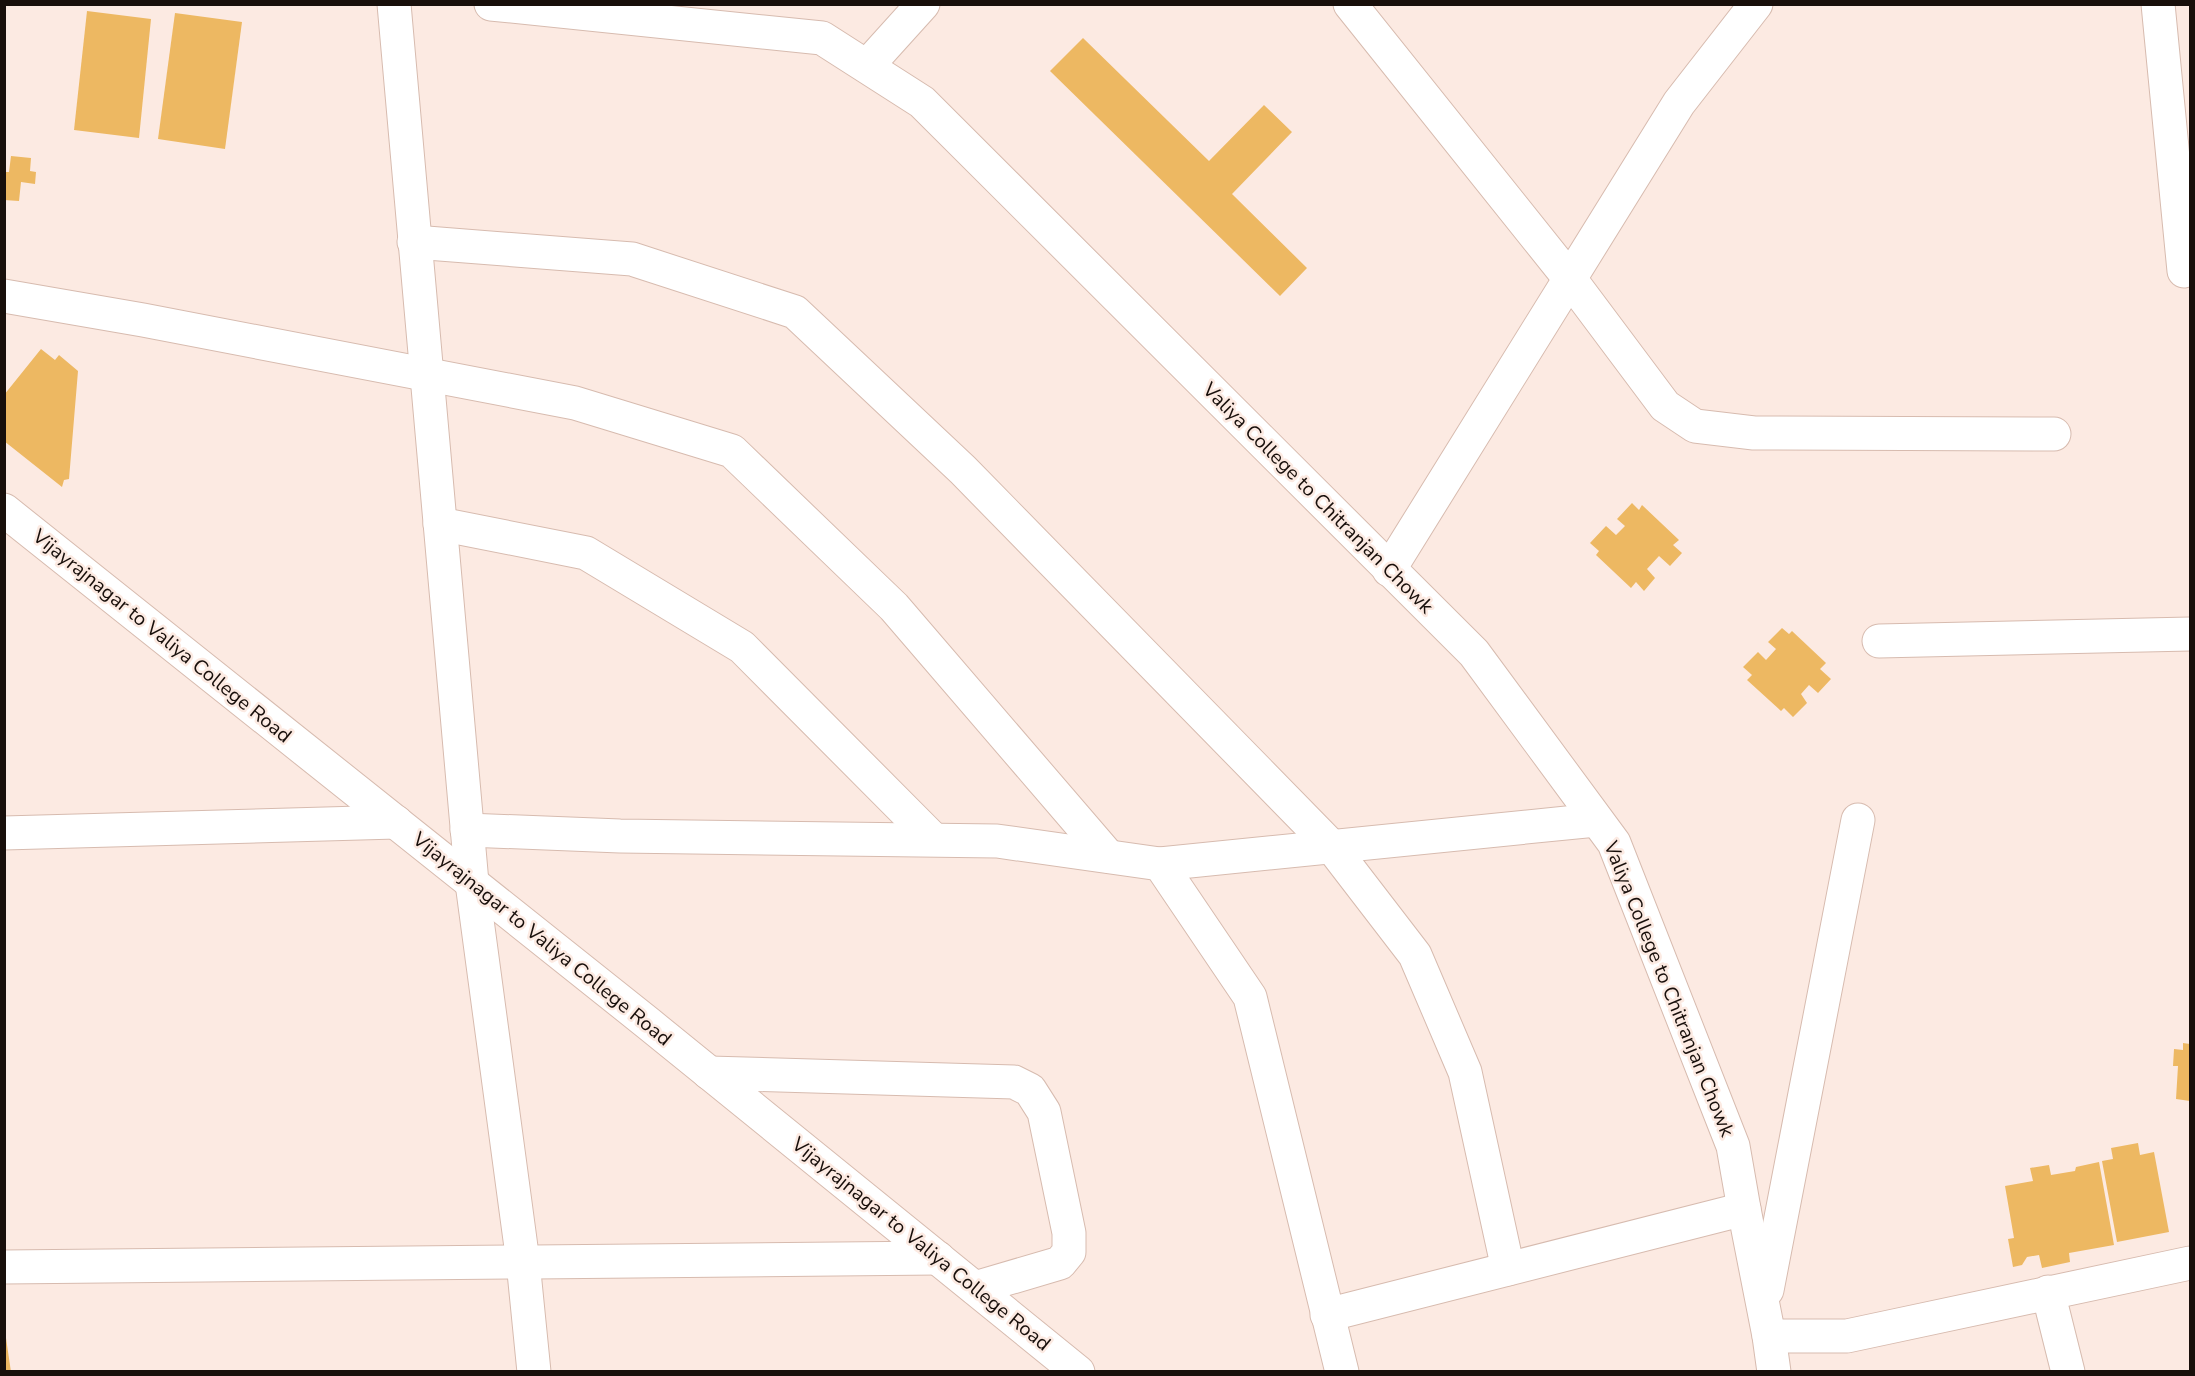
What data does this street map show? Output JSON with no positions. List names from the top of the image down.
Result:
{
  "streets": {
    "street": ["Valiya College to Chitranjan Chowk", "Vijayrajnagar to Valiya College Road"]
  }
}
